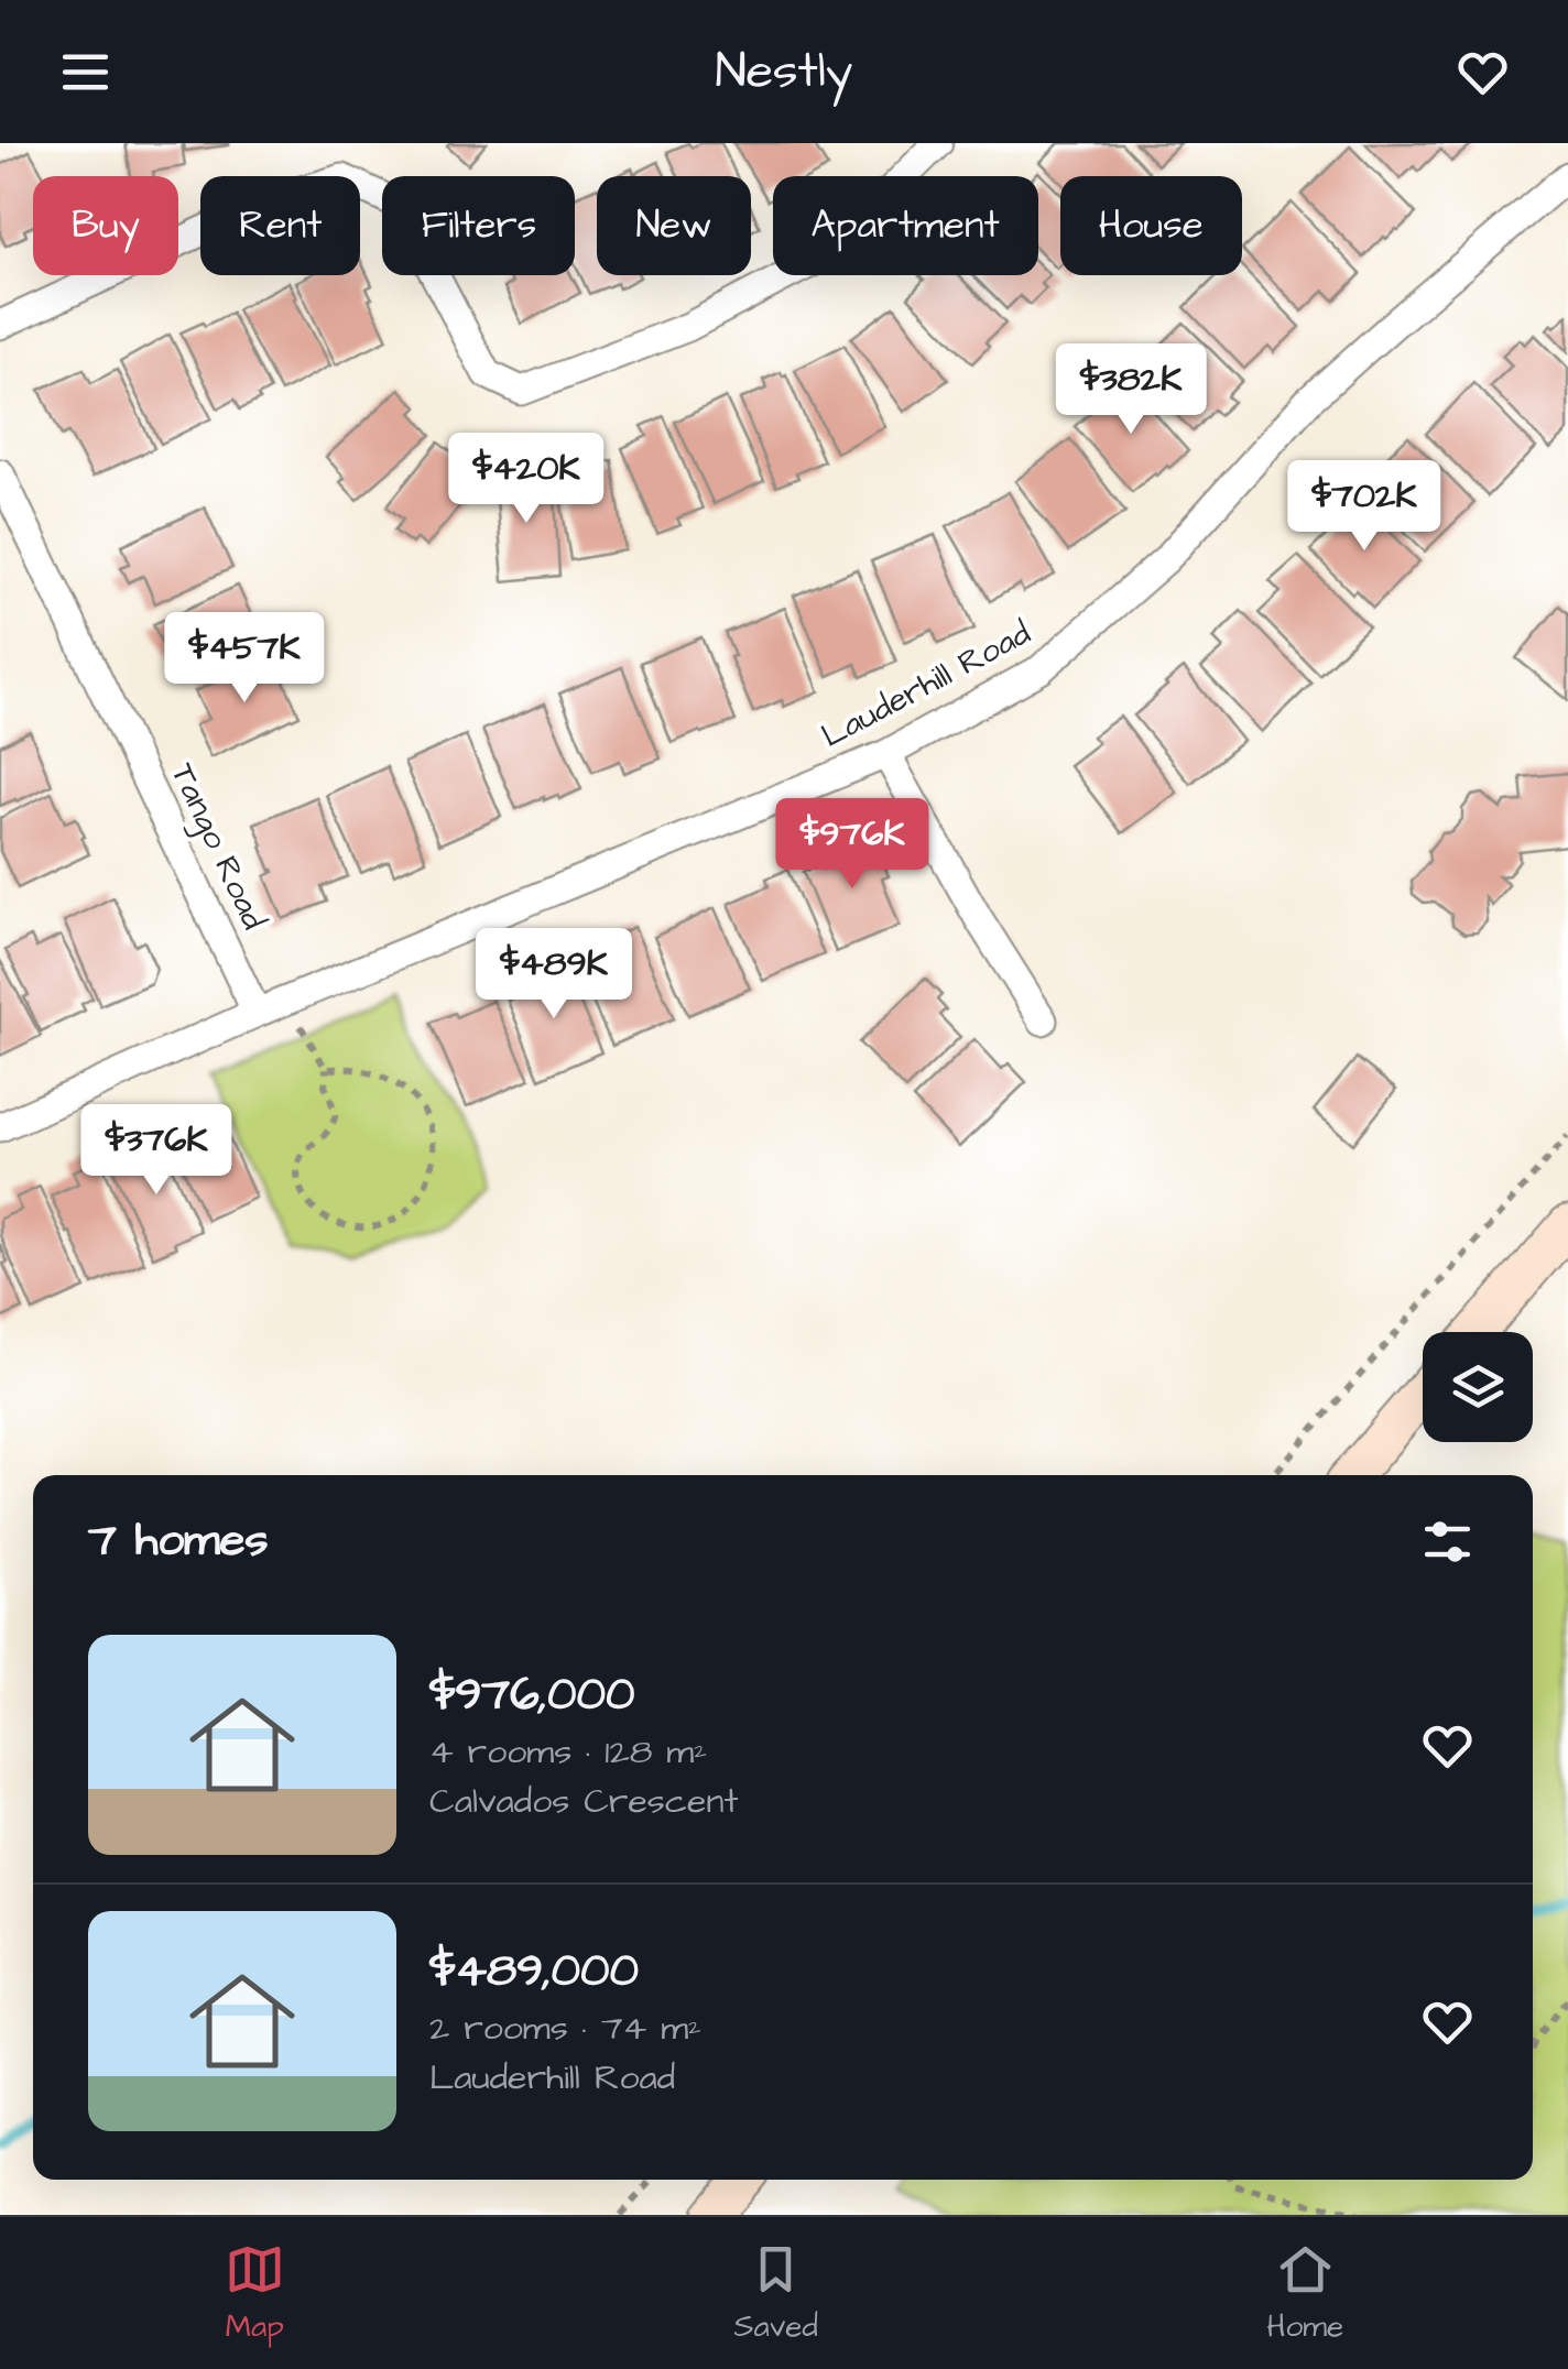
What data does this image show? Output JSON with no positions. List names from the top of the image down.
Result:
{
  "streets": {
    "street": ["Lauderhill Road", "Tango Road"]
  },
  "crossings": [
    ["Lauderhill Road", "Tango Road"]
  ],
  "page": {
    "header": "Nestly",
    "chip": [
      "Buy",
      "Rent",
      "Filters",
      "New",
      "Apartment",
      "House"
    ],
    "price": [
      "$382K",
      "$420K",
      "$702K",
      "$457K",
      "$976K",
      "$489K",
      "$376K"
    ],
    "heading": "7 homes",
    "list": [
      {
        "name": "$976,000",
        "note": "4 rooms · 128 m² · Calvados Crescent"
      },
      {
        "name": "$489,000",
        "note": "2 rooms · 74 m² · Lauderhill Road"
      }
    ],
    "tabs": ["Map", "Saved", "Home"]
  }
}
